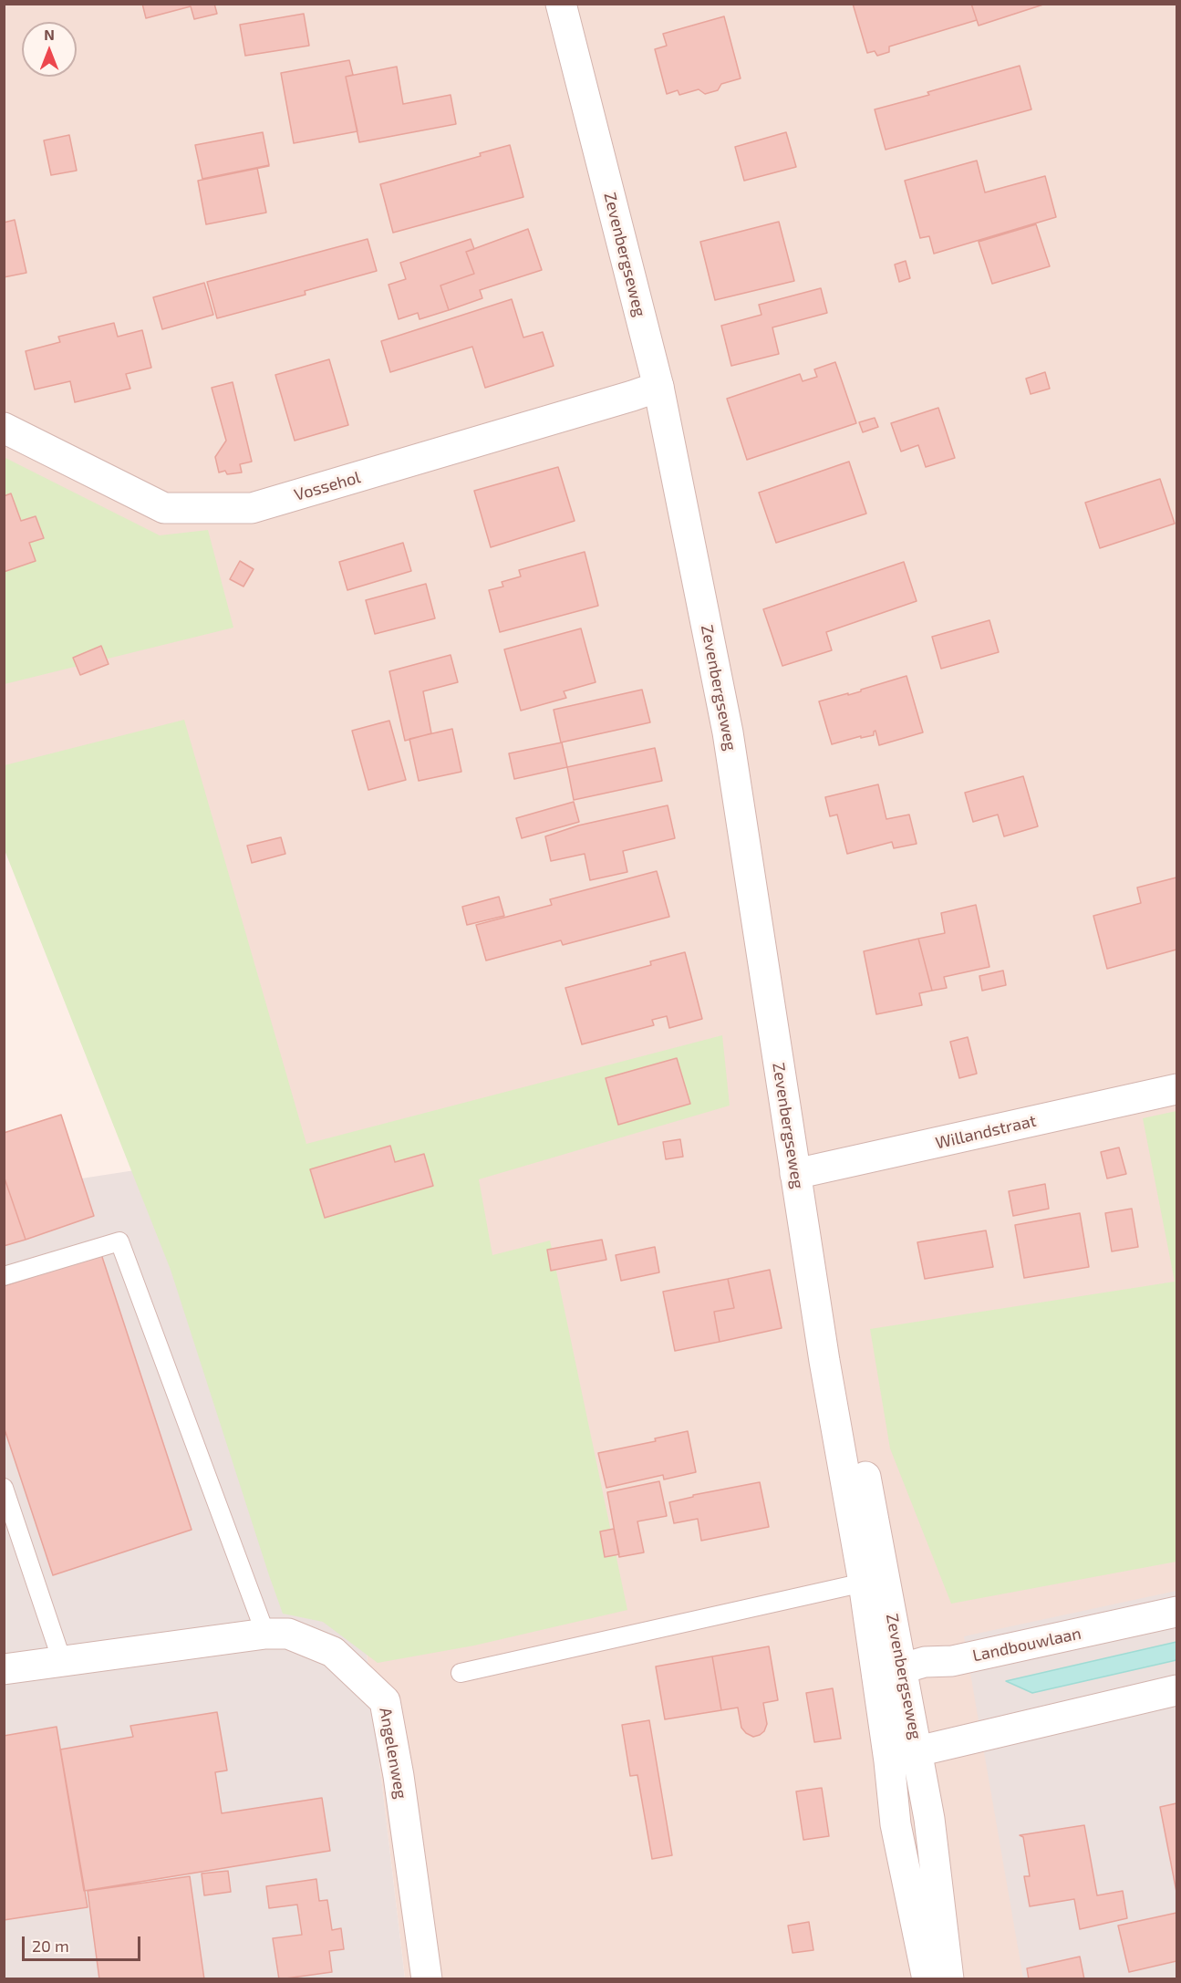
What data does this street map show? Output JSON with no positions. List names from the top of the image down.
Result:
{
  "streets": {
    "street": [
      "Zevenbergseweg",
      "Vossehol",
      "Willandstraat",
      "Landbouwlaan",
      "Angelenweg"
    ]
  },
  "crossings": [
    ["Zevenbergseweg", "Vossehol"],
    ["Zevenbergseweg", "Willandstraat"],
    ["Zevenbergseweg", "Landbouwlaan"]
  ],
  "scale_bar": "20 m",
  "north": "top"
}
